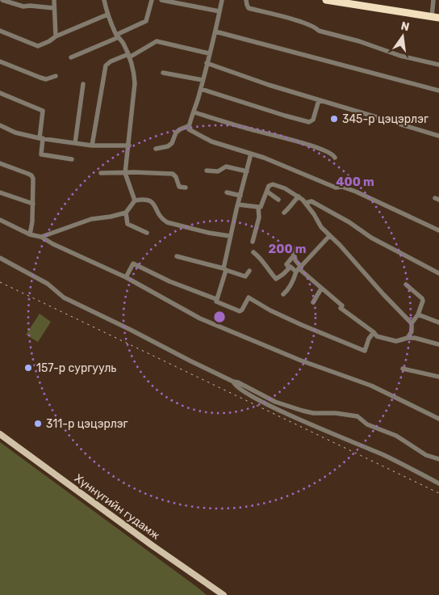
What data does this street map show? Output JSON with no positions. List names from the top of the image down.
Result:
{
  "streets": {
    "main road": ["Хүннүгийн гудамж"]
  },
  "places": ["345-р цэцэрлэг", "157-р сургууль", "311-р цэцэрлэг"],
  "north": "top",
  "rings": ["400 m", "200 m"]
}
